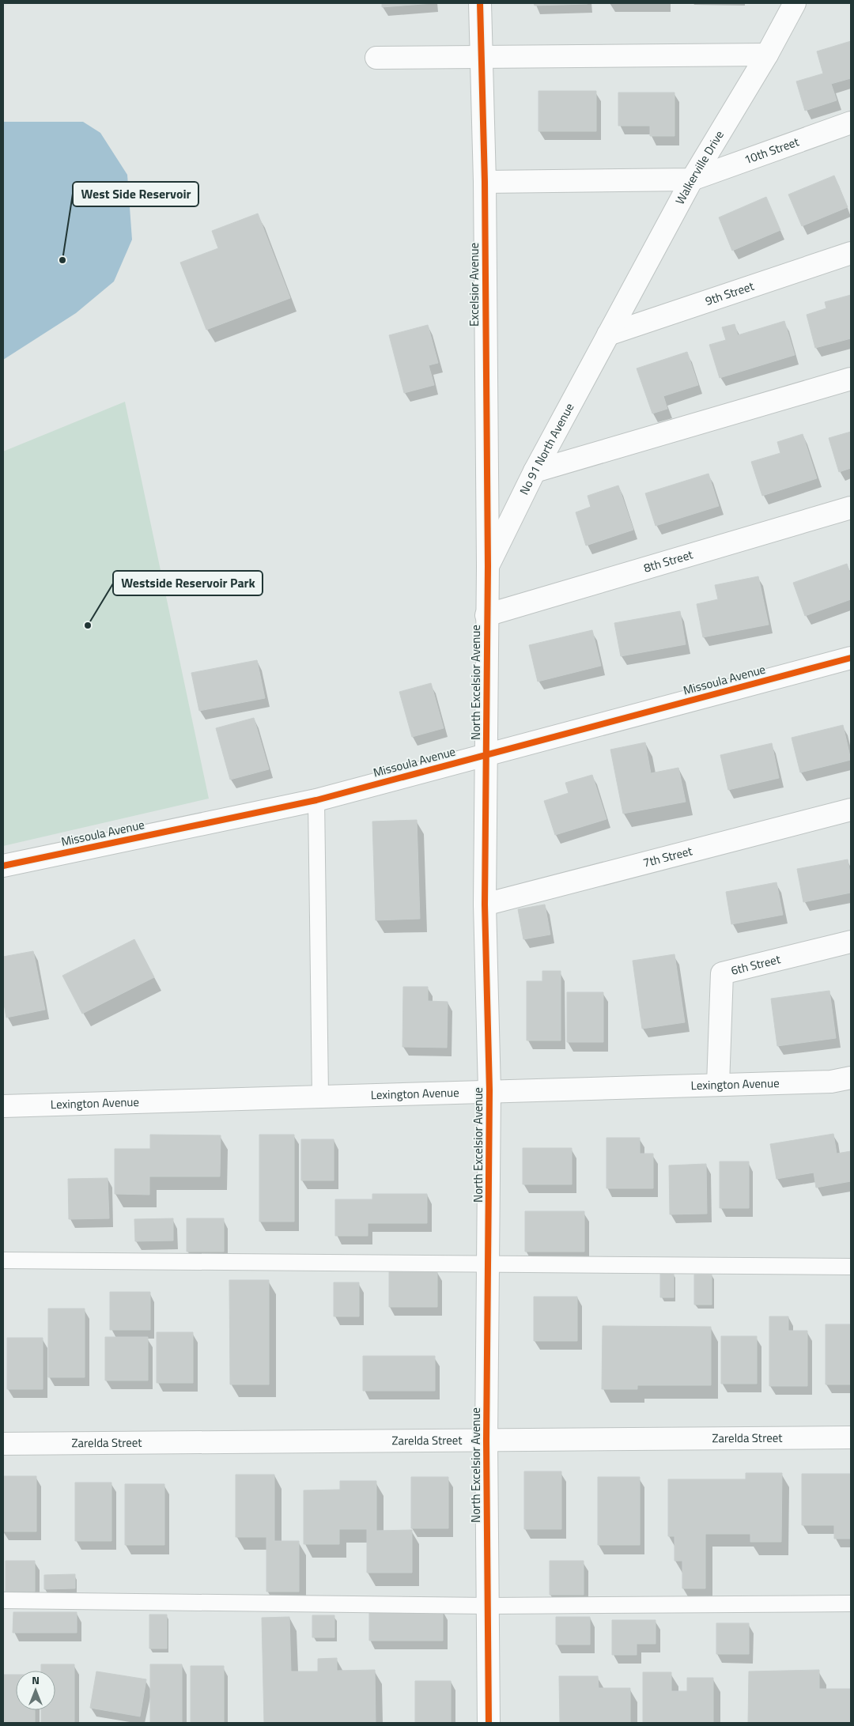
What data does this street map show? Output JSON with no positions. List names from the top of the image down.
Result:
{
  "streets": {
    "street": [
      "10th Street",
      "Walkerville Drive",
      "Excelsior Avenue",
      "9th Street",
      "No 91 North Avenue",
      "8th Street",
      "Missoula Avenue",
      "North Excelsior Avenue",
      "7th Street",
      "6th Street",
      "Lexington Avenue",
      "Zarelda Street"
    ]
  },
  "crossings": [
    ["10th Street", "Walkerville Drive"],
    ["10th Street", "Excelsior Avenue"],
    ["Walkerville Drive", "9th Street"],
    ["Walkerville Drive", "No 91 North Avenue"],
    ["Excelsior Avenue", "No 91 North Avenue"],
    ["Excelsior Avenue", "North Excelsior Avenue"],
    ["9th Street", "No 91 North Avenue"],
    ["No 91 North Avenue", "North Excelsior Avenue"],
    ["8th Street", "North Excelsior Avenue"],
    ["Missoula Avenue", "North Excelsior Avenue"],
    ["North Excelsior Avenue", "7th Street"],
    ["North Excelsior Avenue", "Lexington Avenue"],
    ["North Excelsior Avenue", "Zarelda Street"],
    ["6th Street", "Lexington Avenue"]
  ],
  "places": ["West Side Reservoir", "Westside Reservoir Park"],
  "north": "top"
}
